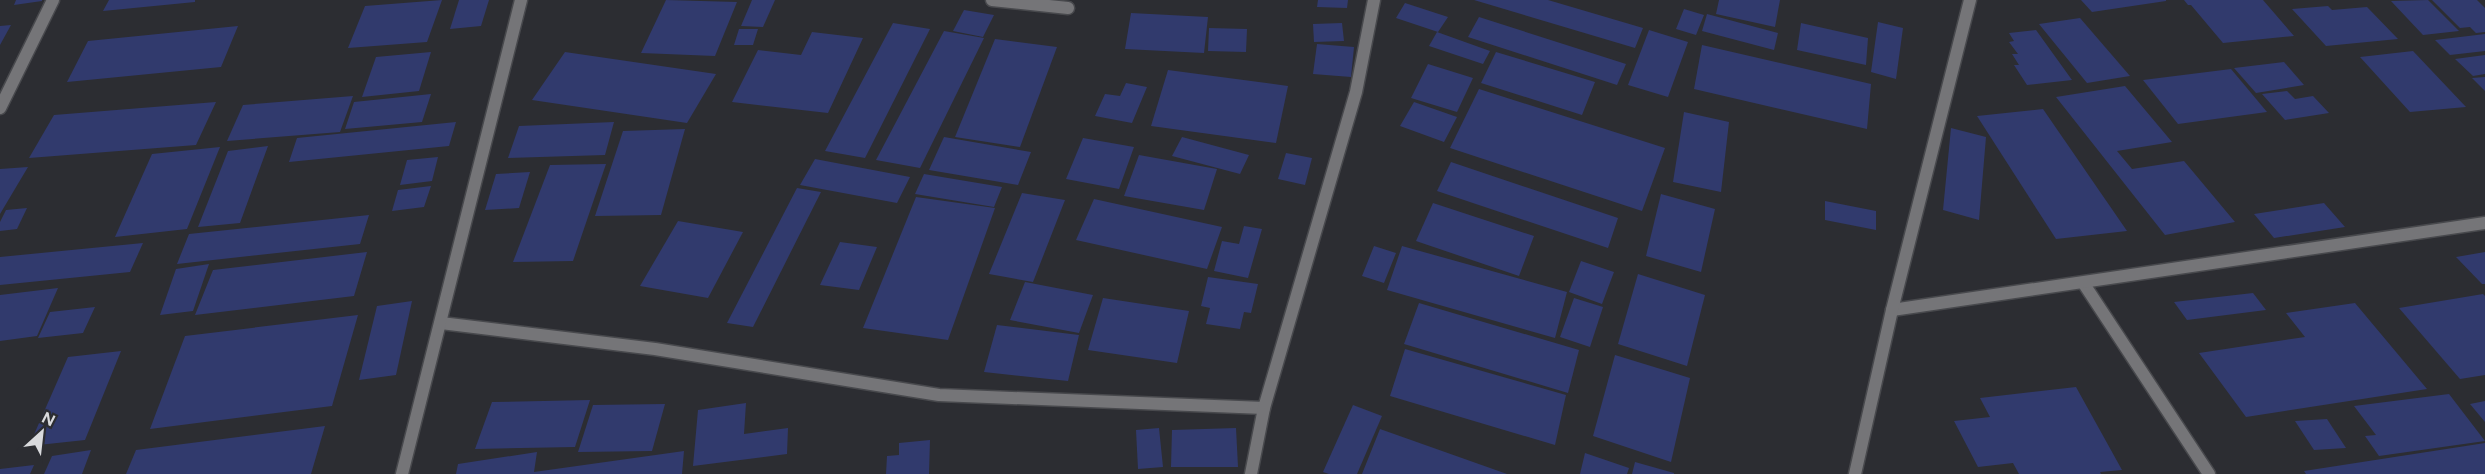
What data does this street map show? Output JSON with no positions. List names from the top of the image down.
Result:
{
  "north": "top right"
}
